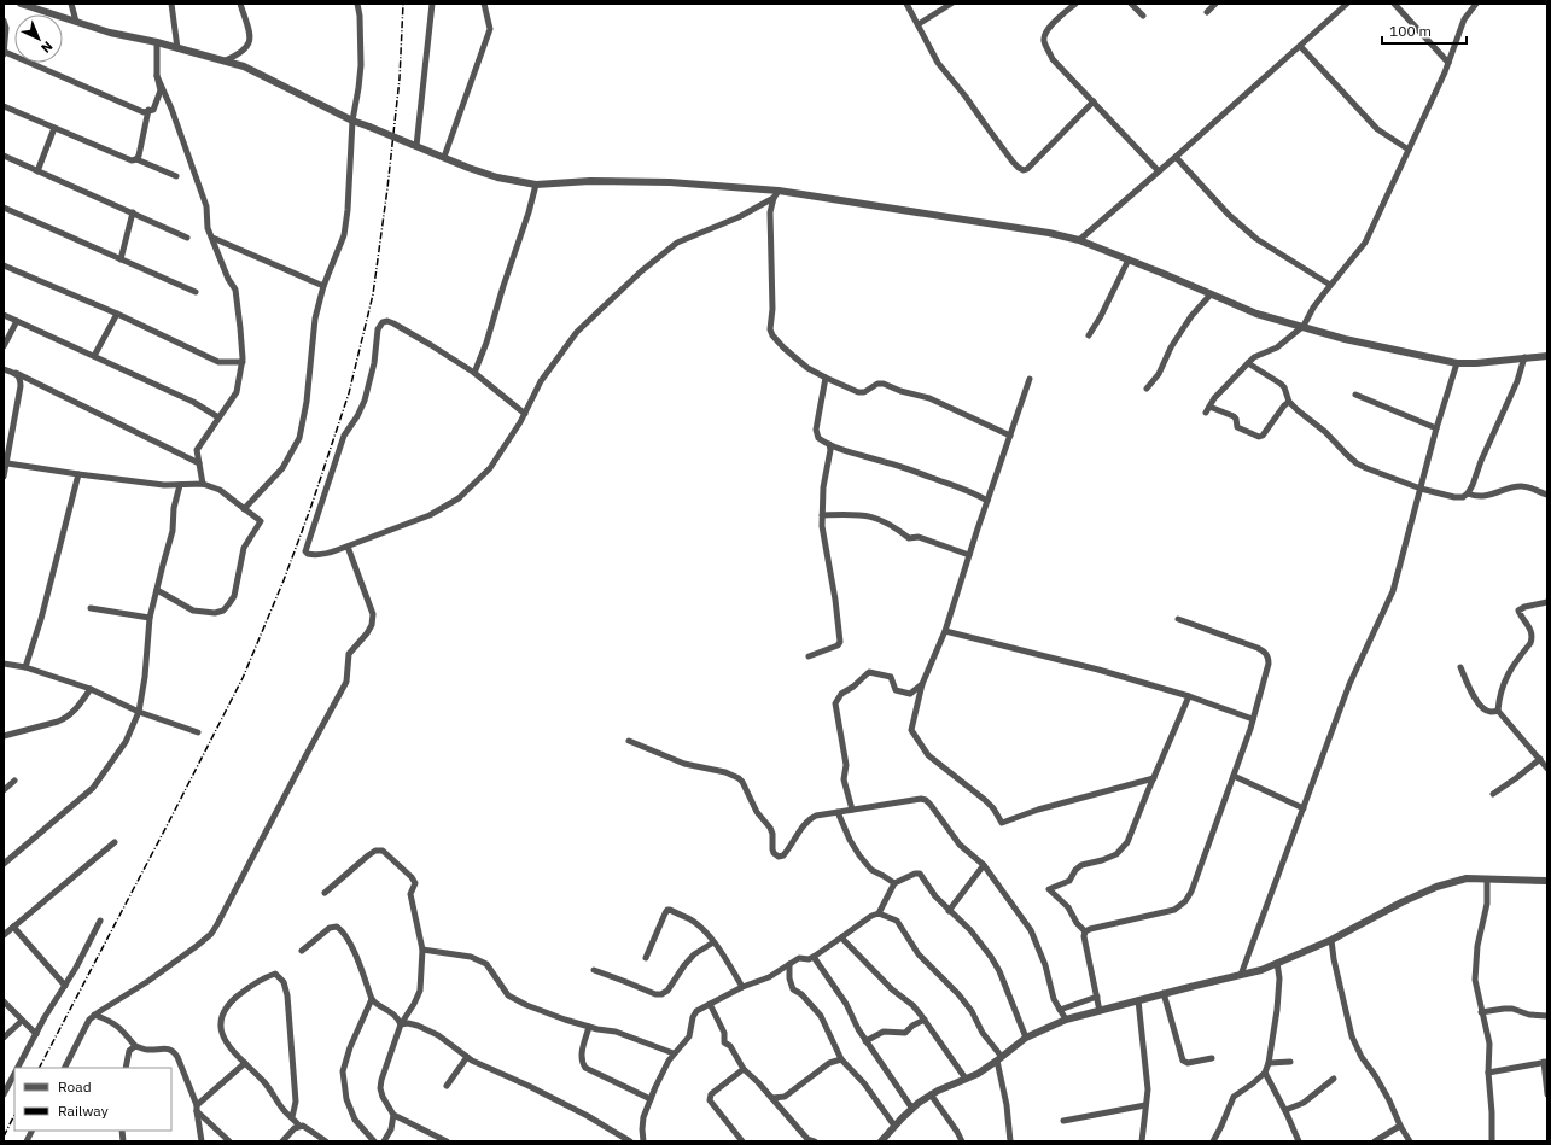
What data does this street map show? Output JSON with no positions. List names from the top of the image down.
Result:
{
  "legend": ["Road", "Railway"],
  "scale_bar": "100 m",
  "north": "bottom right"
}
